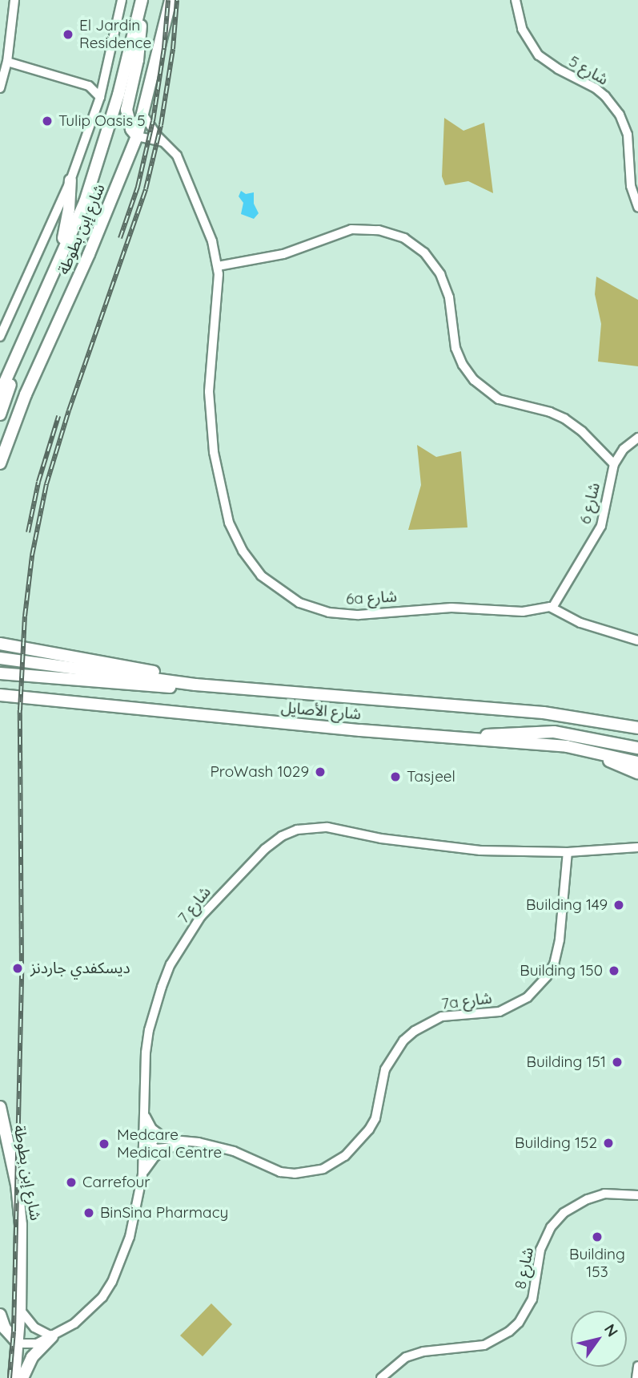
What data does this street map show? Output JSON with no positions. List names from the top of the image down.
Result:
{
  "streets": {
    "main road": ["شارع إبن بطوطة", "شارع الأصايل"],
    "street": [
      "شارع 5",
      "شارع 6",
      "6a شارع",
      "شارع 7",
      "7a شارع",
      "شارع 8"
    ]
  },
  "crossings": [
    ["شارع إبن بطوطة", "6a شارع"],
    ["شارع إبن بطوطة", "شارع 7"],
    ["شارع 6", "6a شارع"],
    ["شارع 7", "7a شارع"]
  ],
  "places": [
    "El Jardin Residence",
    "Tulip Oasis 5",
    "ProWash 1029",
    "Tasjeel",
    "Building 149",
    "ديسكفدي جاردنز",
    "Building 150",
    "Building 151",
    "Building 152",
    "Medcare Medical Centre",
    "Carrefour",
    "BinSina Pharmacy",
    "Building 153"
  ],
  "north": "top right"
}
